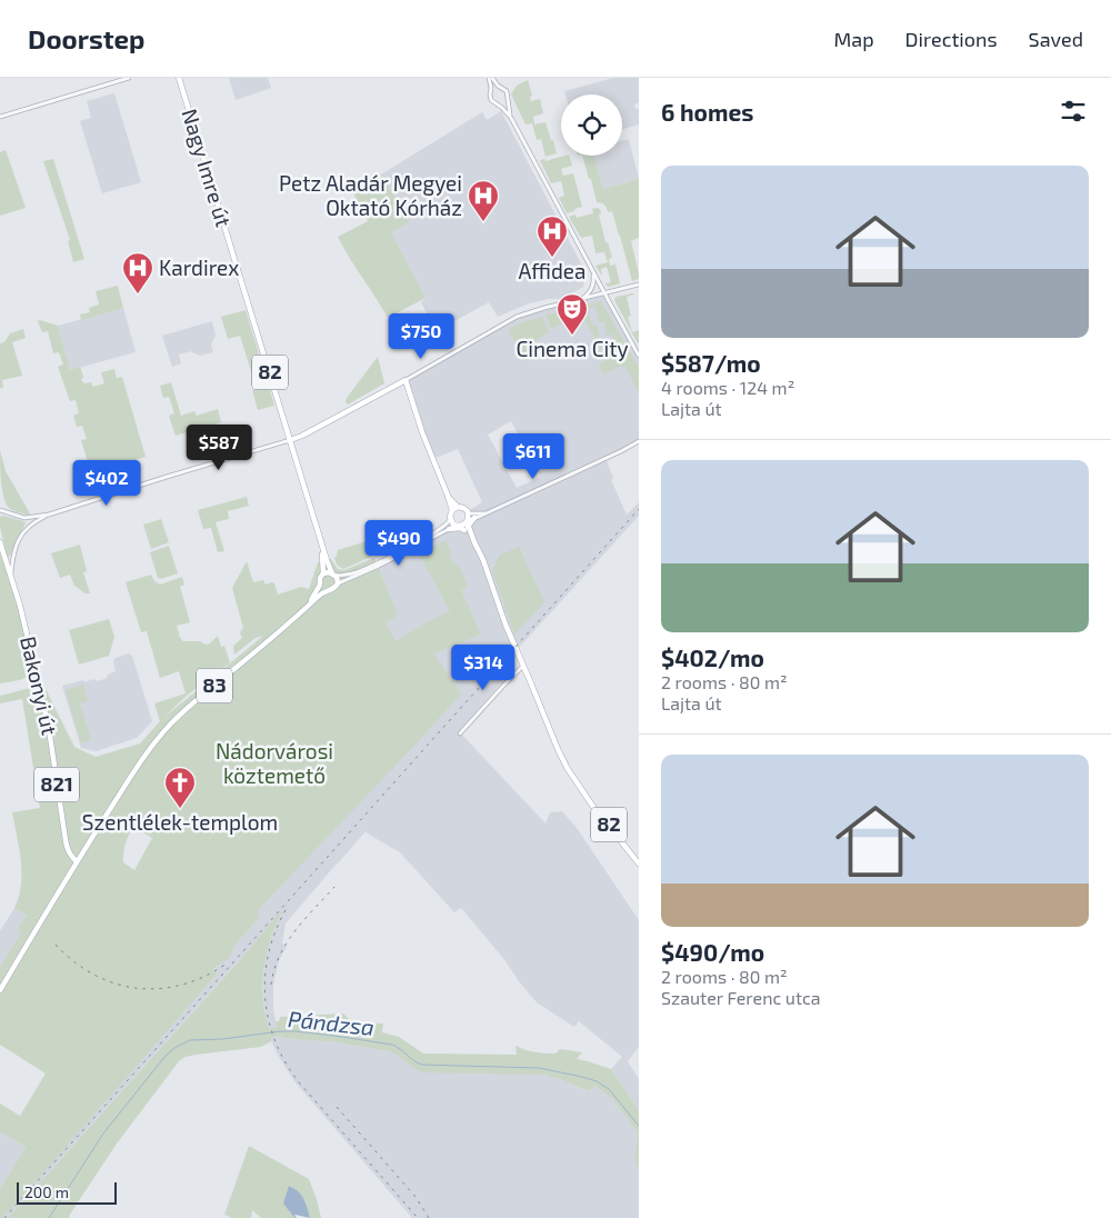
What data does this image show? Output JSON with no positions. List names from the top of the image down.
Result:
{
  "streets": {
    "main road": [
      "Nagy Imre út",
      "82",
      "Bakonyi út",
      "83",
      "821"
    ]
  },
  "crossings": [
    ["Nagy Imre út", "83"],
    ["Bakonyi út", "83"]
  ],
  "water": ["Pándzsa"],
  "parks": ["Nádorvárosi köztemető"],
  "places": {
    "hospital": ["Petz Aladár Megyei Oktató Kórház", "Affidea", "Kardirex"],
    "theatre": ["Cinema City"],
    "church": ["Szentlélek-templom"]
  },
  "scale_bar": "200 m",
  "page": {
    "header": "Doorstep",
    "nav": ["Map", "Directions", "Saved"],
    "heading": "6 homes",
    "list": [
      {
        "name": "$587/mo",
        "note": "4 rooms · 124 m² · Lajta út"
      },
      {
        "name": "$402/mo",
        "note": "2 rooms · 80 m² · Lajta út"
      },
      {
        "name": "$490/mo",
        "note": "2 rooms · 80 m² · Szauter Ferenc utca"
      }
    ],
    "price": [
      "$750",
      "$587",
      "$611",
      "$402",
      "$490",
      "$314"
    ],
    "scale": "200 m"
  }
}
